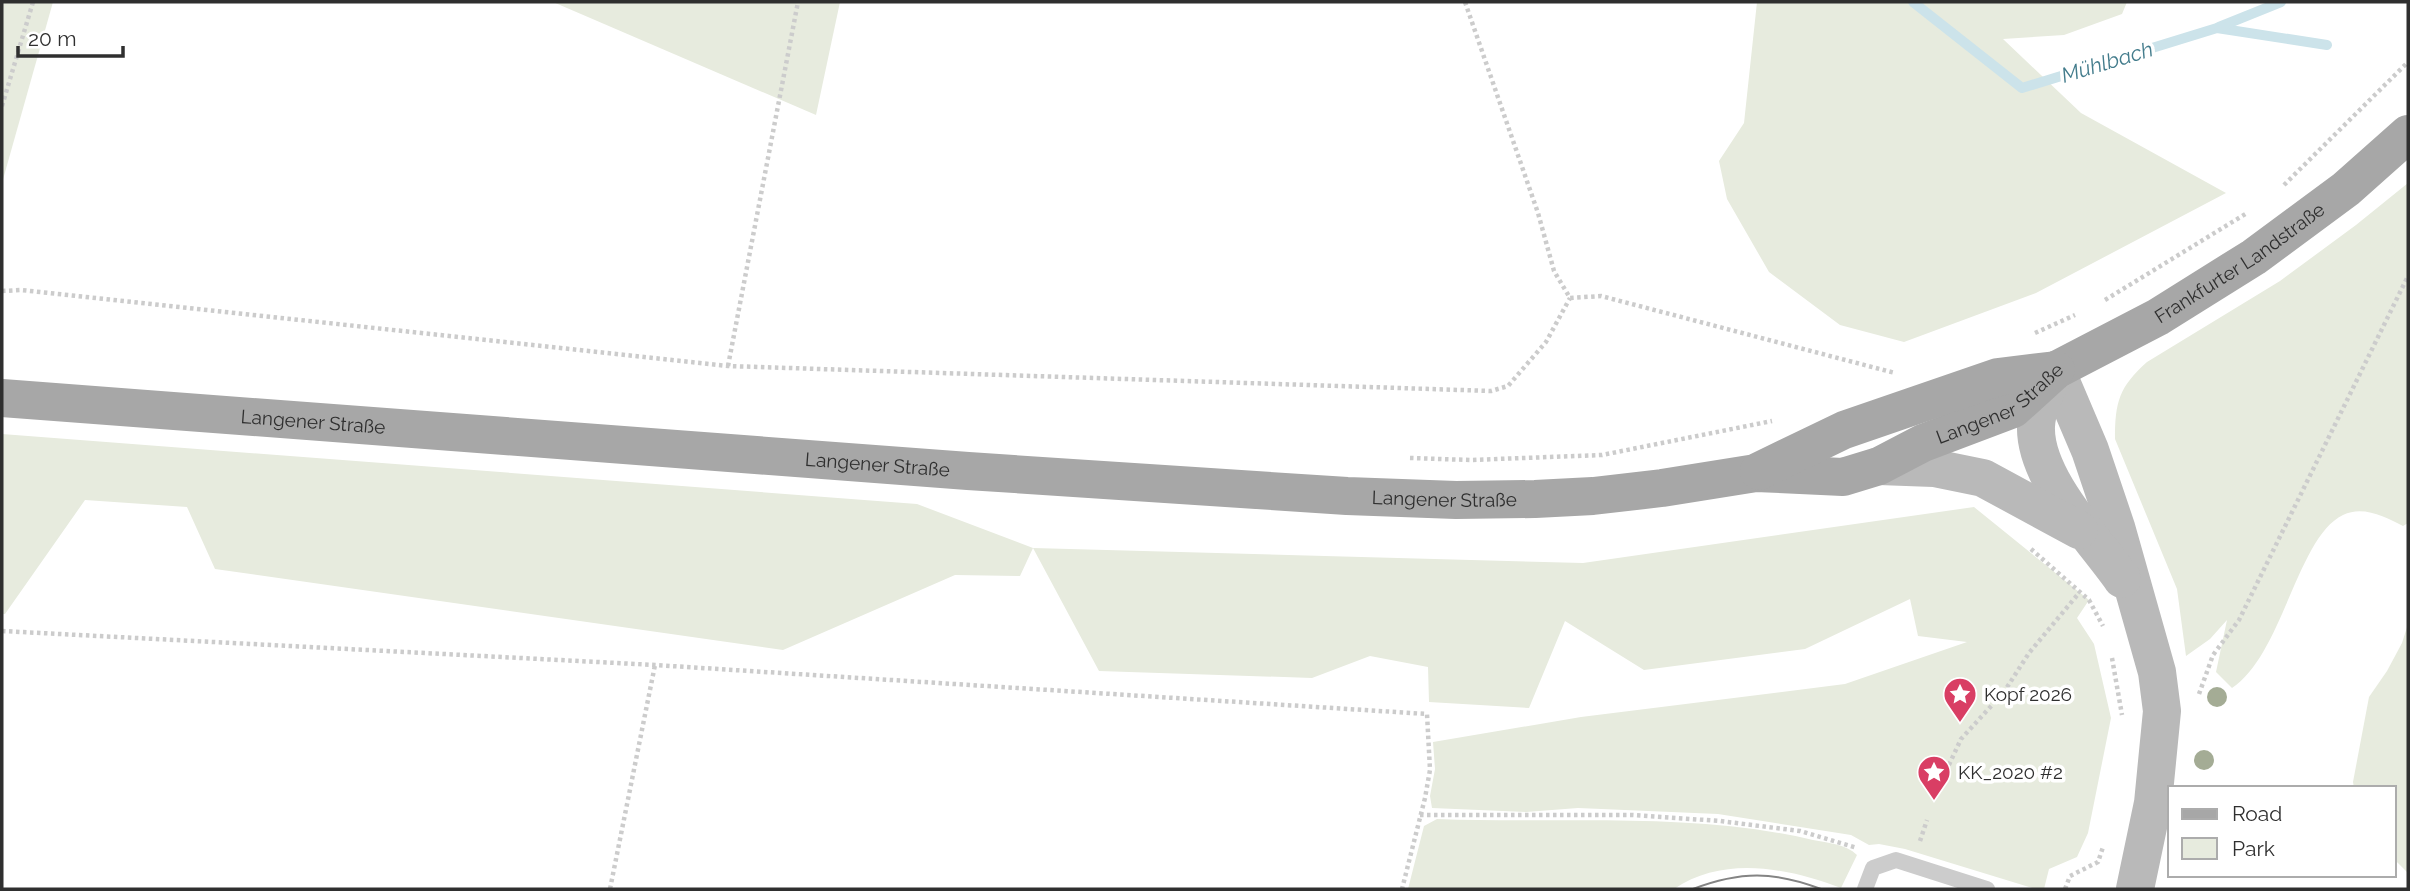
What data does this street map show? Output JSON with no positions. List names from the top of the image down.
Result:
{
  "streets": {
    "main road": ["Frankfurter Landstraße", "Langener Straße"]
  },
  "crossings": [
    ["Frankfurter Landstraße", "Langener Straße"]
  ],
  "water": ["Mühlbach"],
  "places": {
    "place": ["Kopf 2026", "KK_2020 #2"]
  },
  "legend": ["Road", "Park"],
  "scale_bar": "20 m"
}
